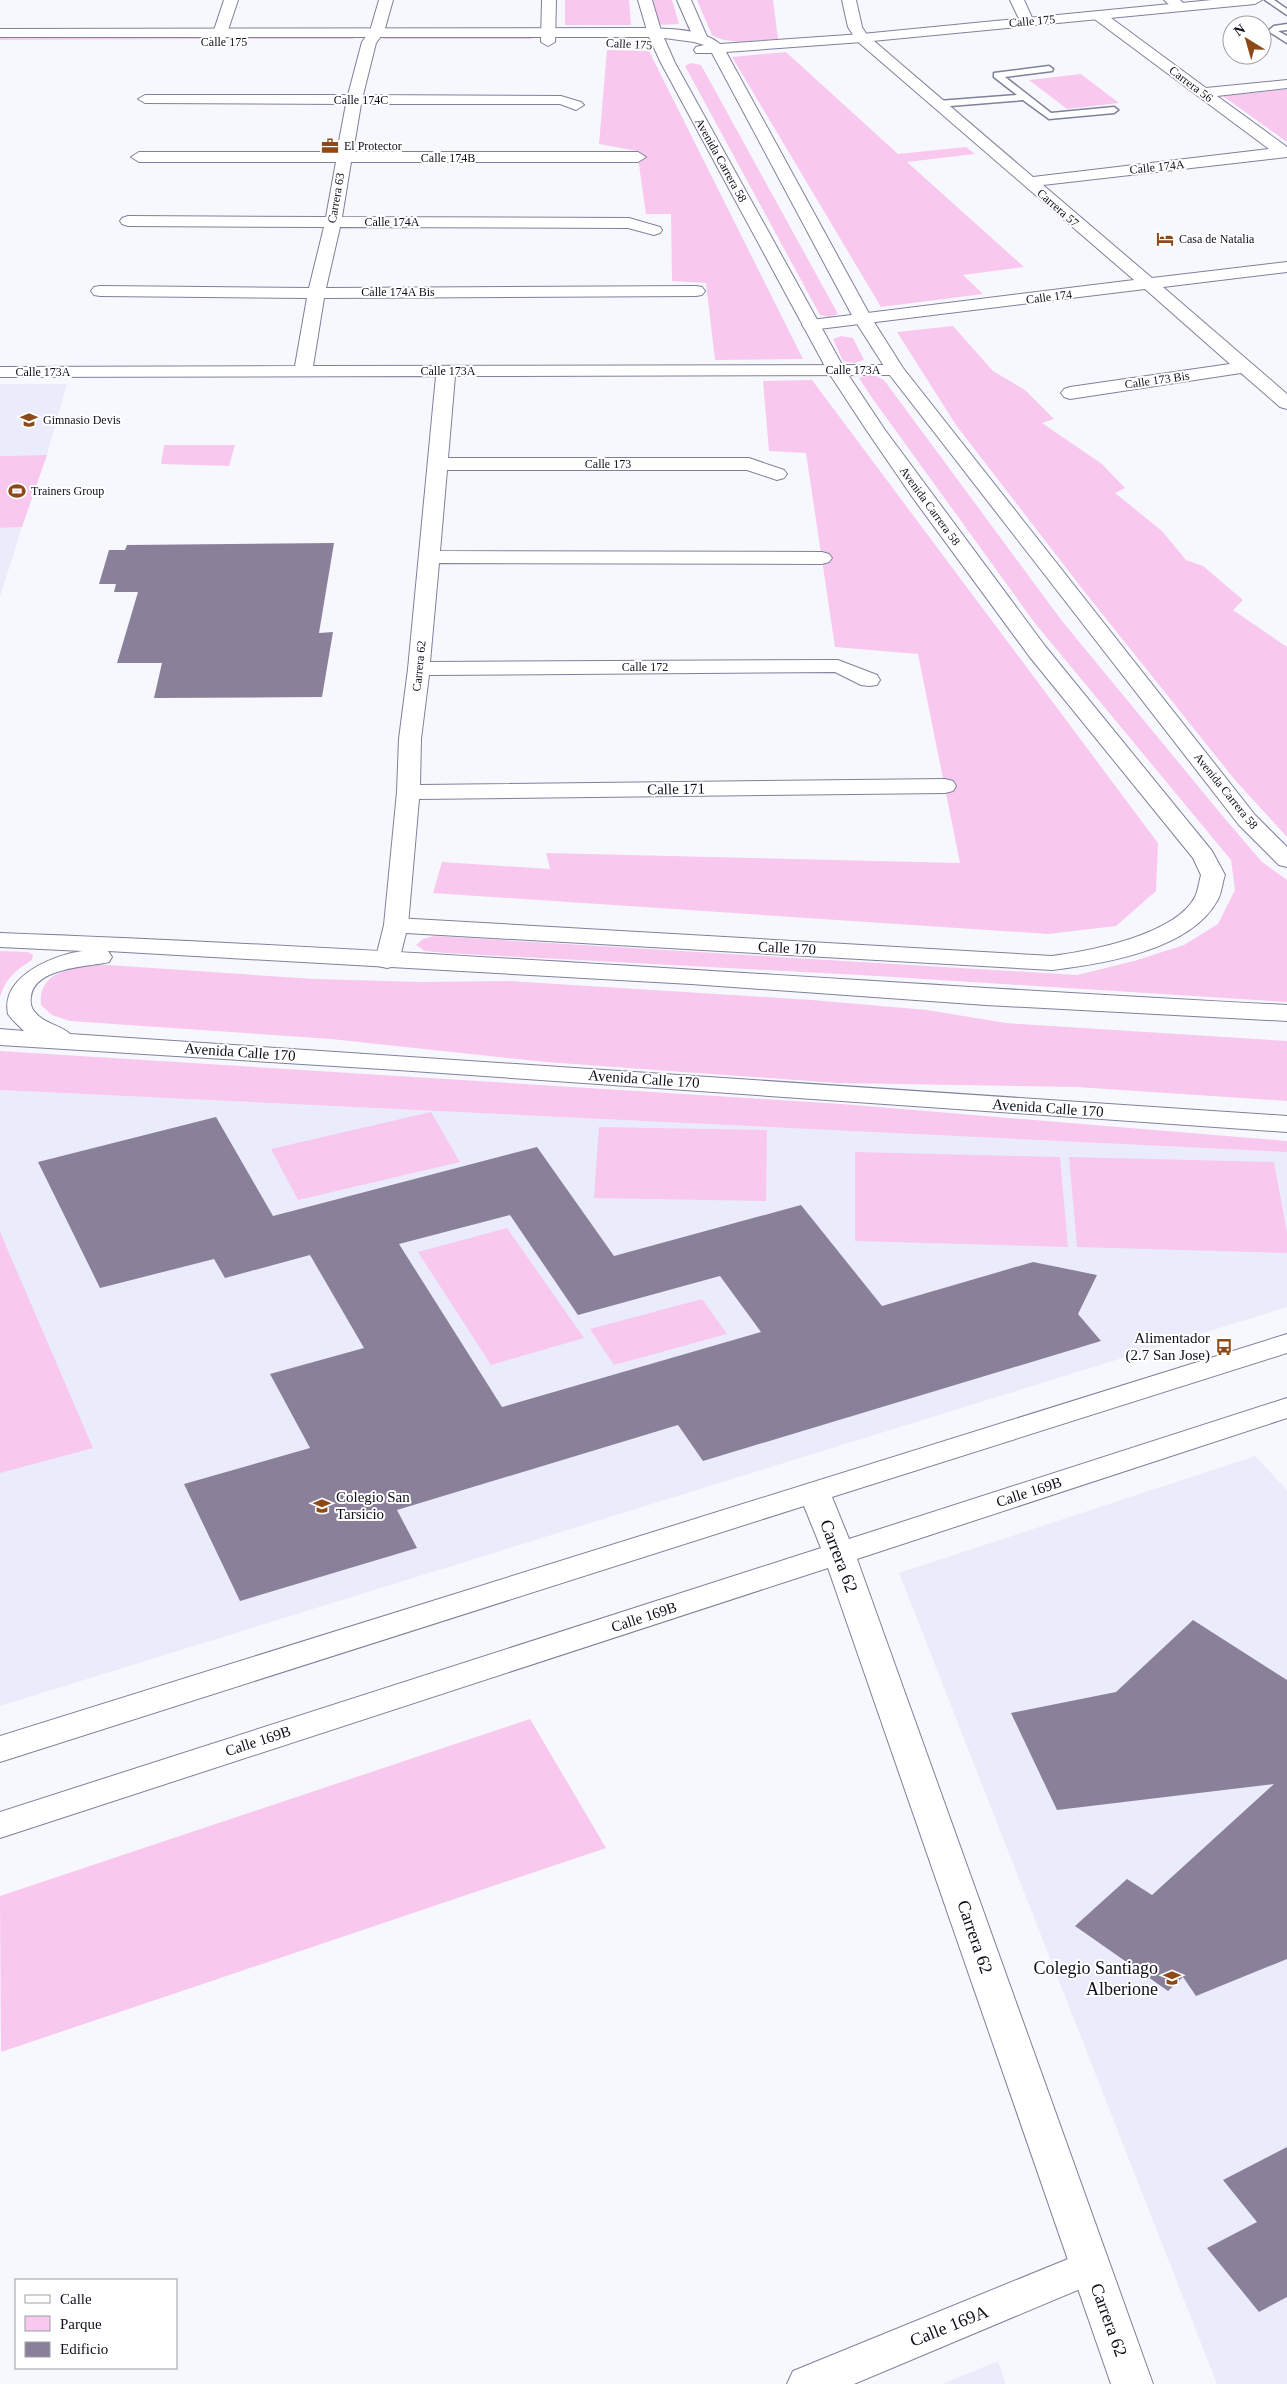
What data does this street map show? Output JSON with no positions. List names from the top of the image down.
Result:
{
  "streets": {
    "street": [
      "Calle 175",
      "Carrera 56",
      "Calle 174C",
      "Calle 174B",
      "Avenida Carrera 58",
      "Calle 174A",
      "Carrera 63",
      "Carrera 57",
      "Calle 174A Bis",
      "Calle 174",
      "Calle 173A",
      "Calle 173 Bis",
      "Calle 173",
      "Carrera 62",
      "Calle 172",
      "Calle 171",
      "Calle 170",
      "Avenida Calle 170",
      "Calle 169B",
      "Calle 169A"
    ]
  },
  "crossings": [
    ["Calle 175", "Carrera 56"],
    ["Calle 175", "Avenida Carrera 58"],
    ["Calle 175", "Carrera 63"],
    ["Calle 175", "Carrera 57"],
    ["Carrera 56", "Calle 174A"],
    ["Calle 174C", "Carrera 63"],
    ["Calle 174B", "Carrera 63"],
    ["Avenida Carrera 58", "Calle 174"],
    ["Avenida Carrera 58", "Calle 173A"],
    ["Avenida Carrera 58", "Calle 170"],
    ["Calle 174A", "Carrera 63"],
    ["Calle 174A", "Carrera 57"],
    ["Carrera 63", "Calle 174A Bis"],
    ["Carrera 63", "Calle 173A"],
    ["Carrera 57", "Calle 174"],
    ["Carrera 57", "Calle 173 Bis"],
    ["Calle 173A", "Carrera 62"],
    ["Calle 173", "Carrera 62"],
    ["Carrera 62", "Calle 172"],
    ["Carrera 62", "Calle 171"],
    ["Carrera 62", "Calle 170"],
    ["Carrera 62", "Calle 169B"],
    ["Carrera 62", "Calle 169A"]
  ],
  "places": {
    "office": ["El Protector"],
    "hotel": ["Casa de Natalia"],
    "school or university": ["Gimnasio Devis", "Colegio San Tarsicio", "Colegio Santiago Alberione"],
    "sports": ["Trainers Group"],
    "bus stop": ["Alimentador (2.7 San Jose)"]
  },
  "legend": ["Calle", "Parque", "Edificio"],
  "north": "top left"
}
